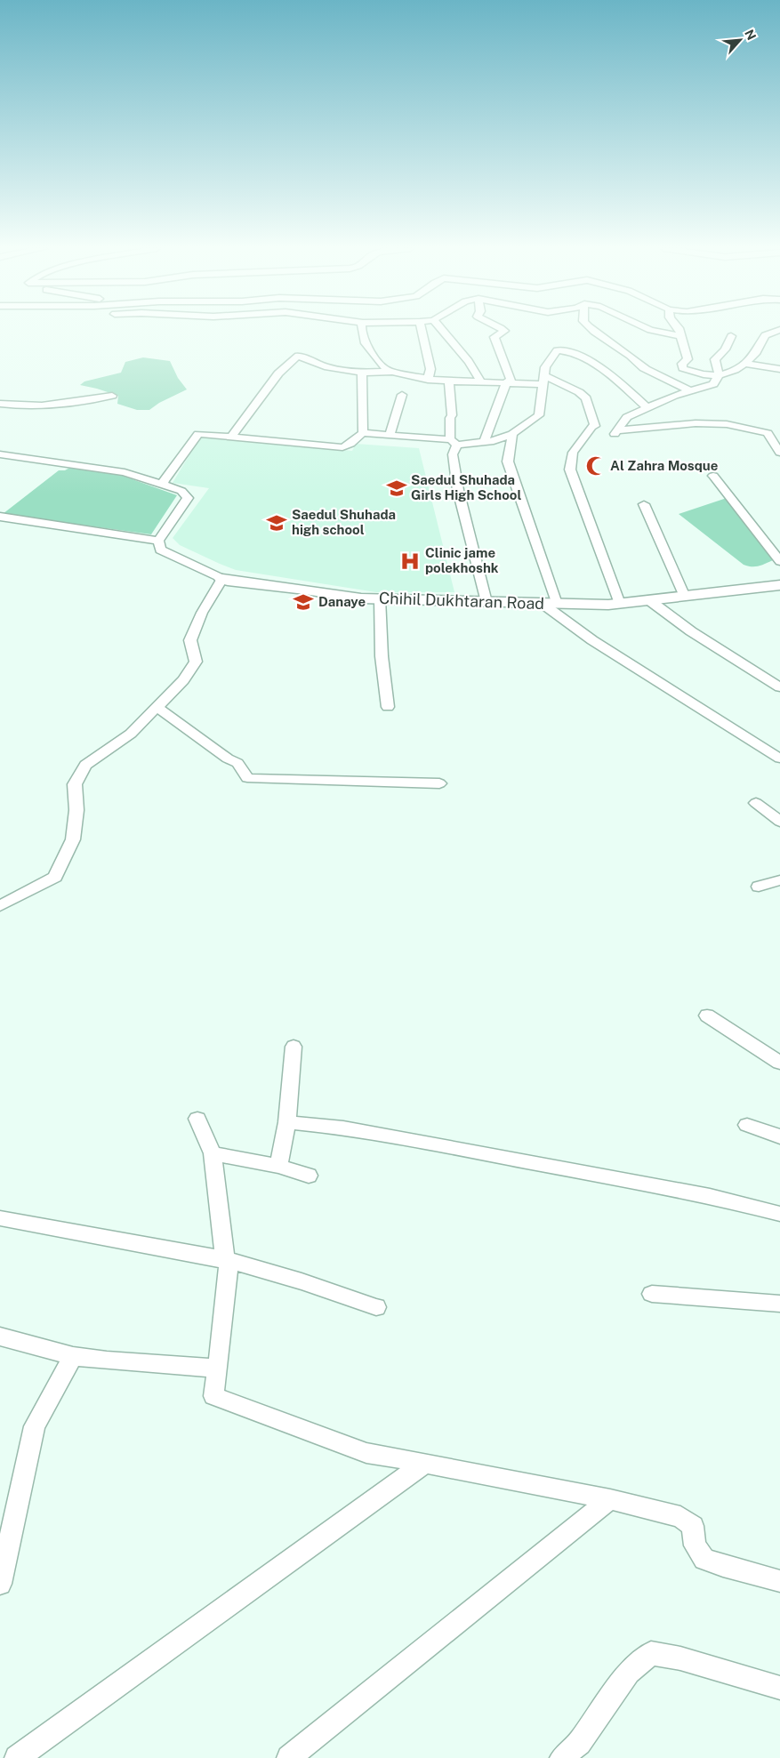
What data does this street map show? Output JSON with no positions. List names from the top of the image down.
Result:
{
  "streets": {
    "street": ["Chihil Dukhtaran Road"]
  },
  "places": {
    "mosque": ["Al Zahra Mosque"],
    "school or university": ["Saedul Shuhada Girls High School", "Saedul Shuhada high school", "Danaye"],
    "hospital": ["Clinic jame polekhoshk"]
  },
  "north": "top right"
}
